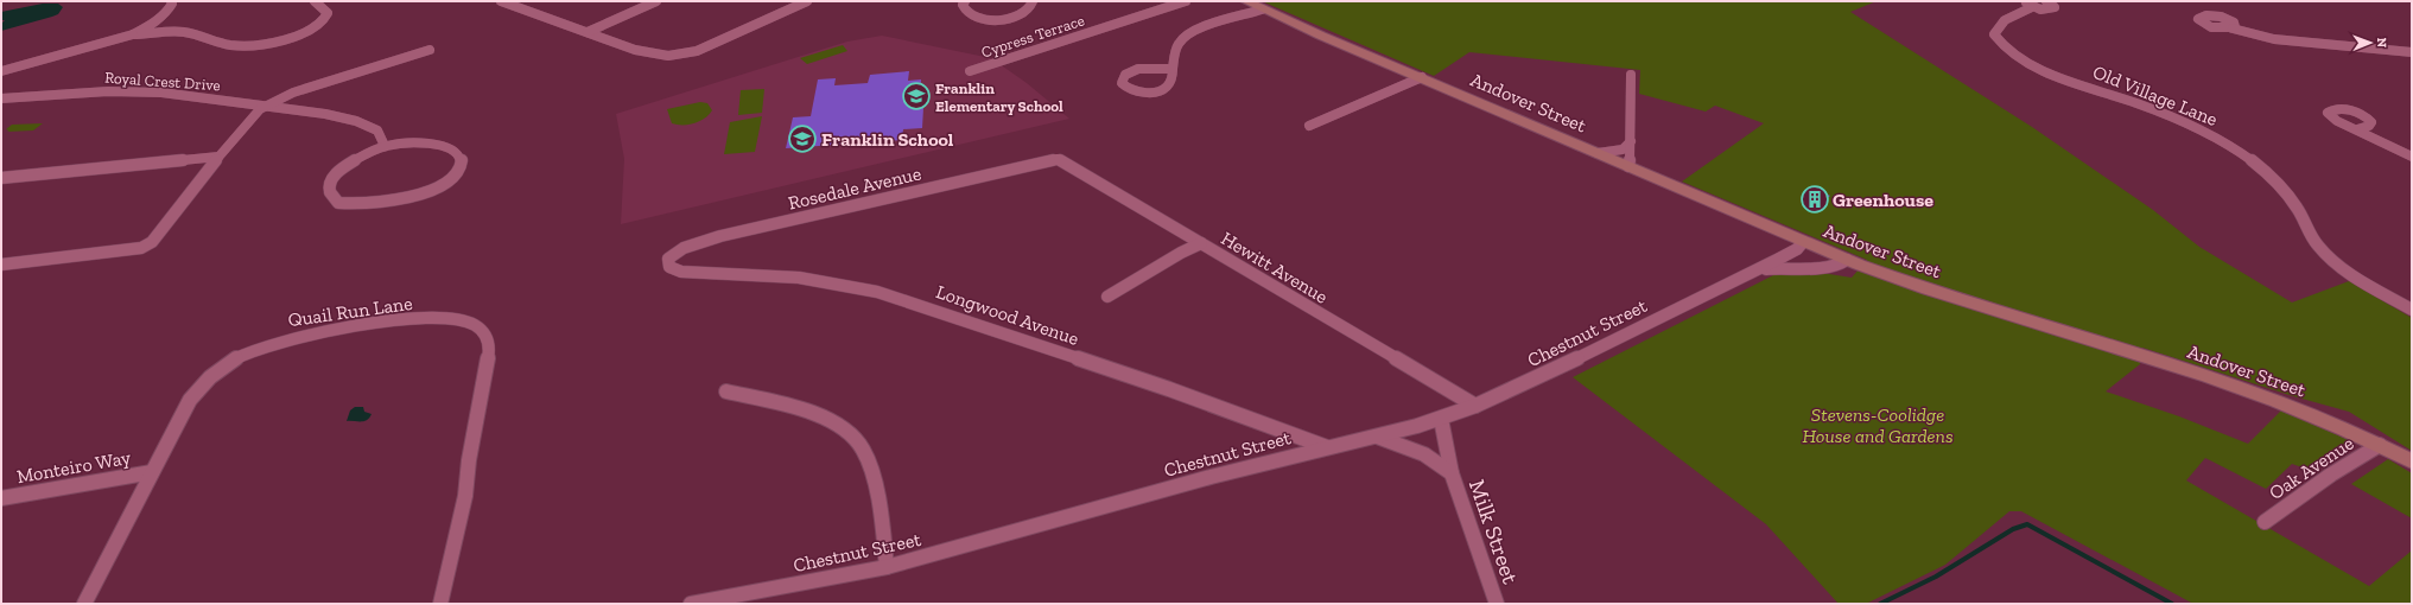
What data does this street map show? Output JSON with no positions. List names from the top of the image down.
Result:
{
  "streets": {
    "main road": ["Andover Street"],
    "street": [
      "Cypress Terrace",
      "Royal Crest Drive",
      "Old Village Lane",
      "Rosedale Avenue",
      "Hewitt Avenue",
      "Quail Run Lane",
      "Longwood Avenue",
      "Chestnut Street",
      "Monteiro Way",
      "Oak Avenue",
      "Milk Street"
    ]
  },
  "crossings": [
    ["Andover Street", "Chestnut Street"],
    ["Andover Street", "Oak Avenue"],
    ["Rosedale Avenue", "Hewitt Avenue"],
    ["Rosedale Avenue", "Longwood Avenue"],
    ["Hewitt Avenue", "Chestnut Street"],
    ["Quail Run Lane", "Monteiro Way"],
    ["Longwood Avenue", "Chestnut Street"],
    ["Chestnut Street", "Milk Street"]
  ],
  "parks": ["Stevens-Coolidge House and Gardens"],
  "places": {
    "school or university": ["Franklin Elementary School", "Franklin School"],
    "building": ["Greenhouse"]
  },
  "north": "right"
}
